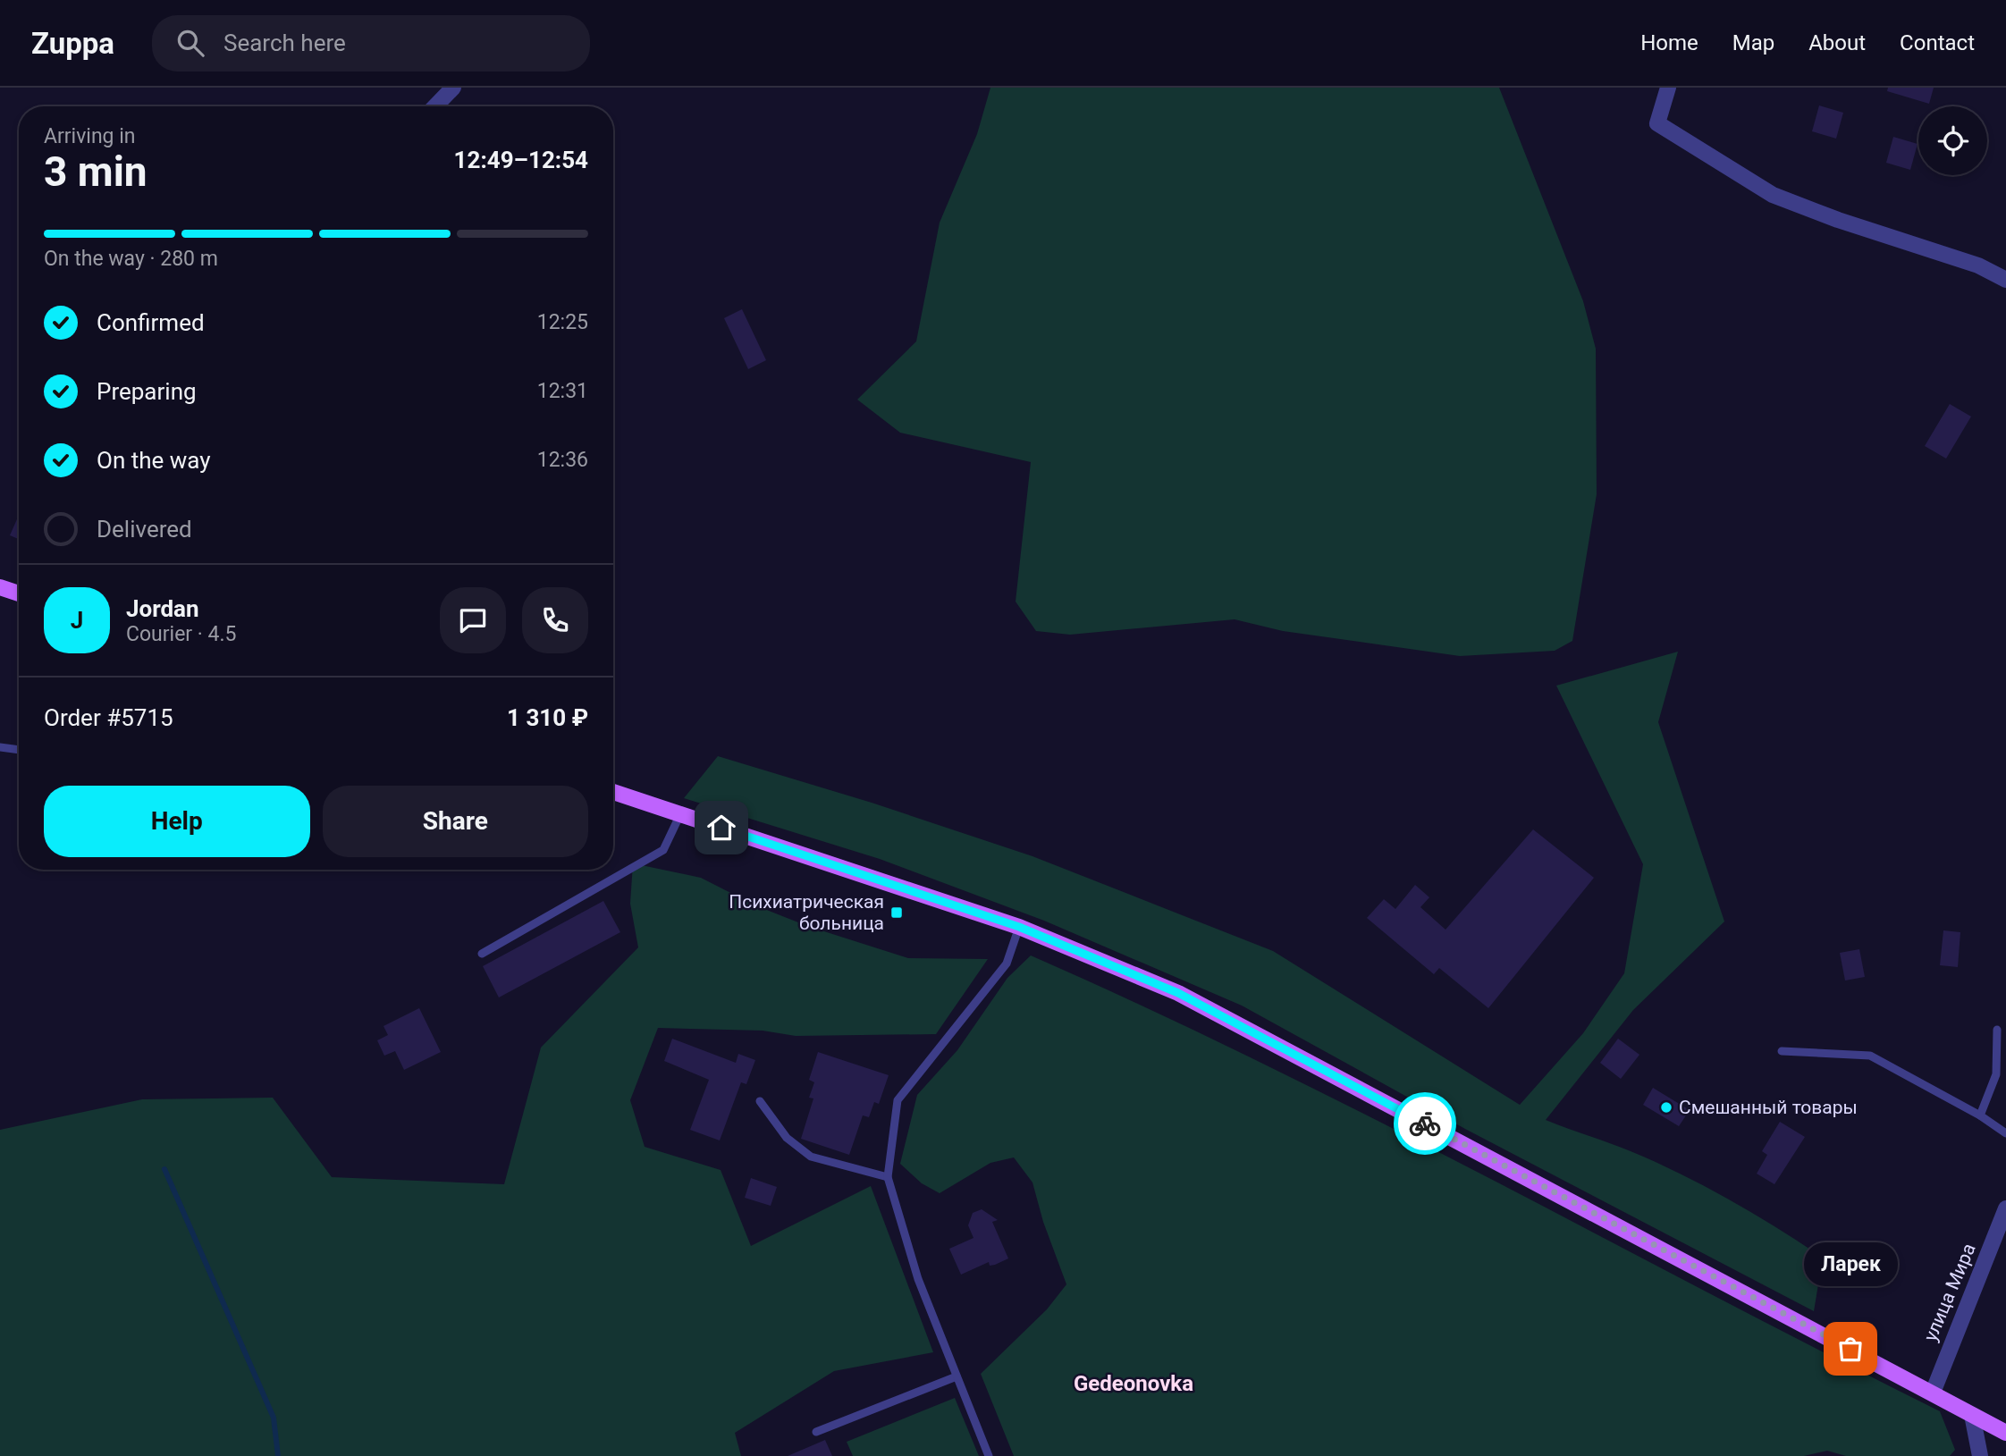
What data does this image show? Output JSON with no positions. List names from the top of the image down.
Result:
{
  "streets": {
    "street": ["улица Мира"]
  },
  "districts": ["Gedeonovka"],
  "places": {
    "transit": ["Психиатрическая больница"],
    "other": ["Смешанный товары", "Ларек"]
  },
  "page": {
    "header": "Zuppa",
    "search": "Search here",
    "nav": [
      "Home",
      "Map",
      "About",
      "Contact"
    ],
    "heading": ["3 min", "Arriving in", "12:49–12:54"],
    "panel": [
      "Jordan",
      "Courier · 4.5",
      "Order #5715",
      "1 310 ₽"
    ],
    "bar": "On the way · 280 m",
    "list": [
      ["Confirmed", "12:25"],
      ["Preparing", "12:31"],
      ["On the way", "12:36"],
      "Delivered"
    ],
    "round": "J",
    "buttons": ["Help", "Share"],
    "bubble": "Ларек"
  }
}
